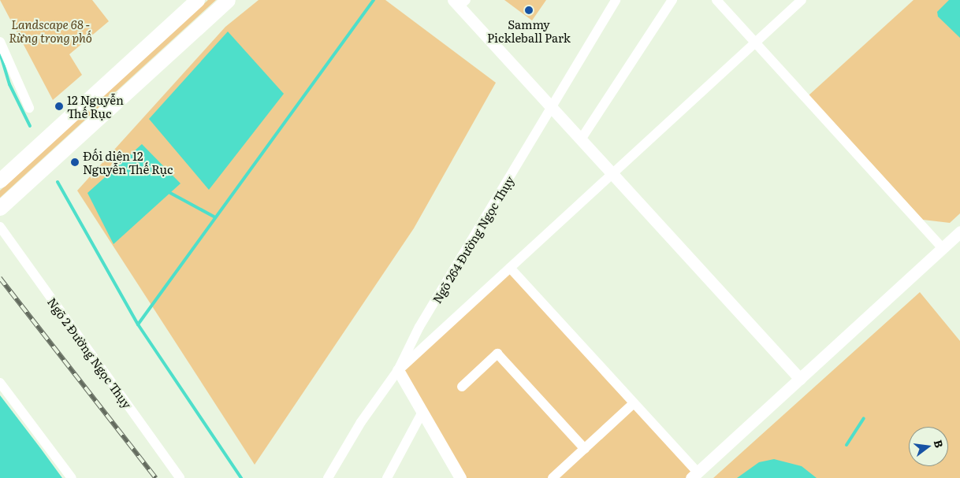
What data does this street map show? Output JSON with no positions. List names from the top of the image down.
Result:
{
  "streets": {
    "street": ["Ngõ 264 Đường Ngọc Thụy", "Ngõ 2 Đường Ngọc Thụy"]
  },
  "parks": ["Landscape 68 - Rừng trong phố"],
  "places": ["Sammy Pickleball Park", "12 Nguyễn Thế Rục", "Đối diện 12 Nguyễn Thế Rục"],
  "north": "right"
}
